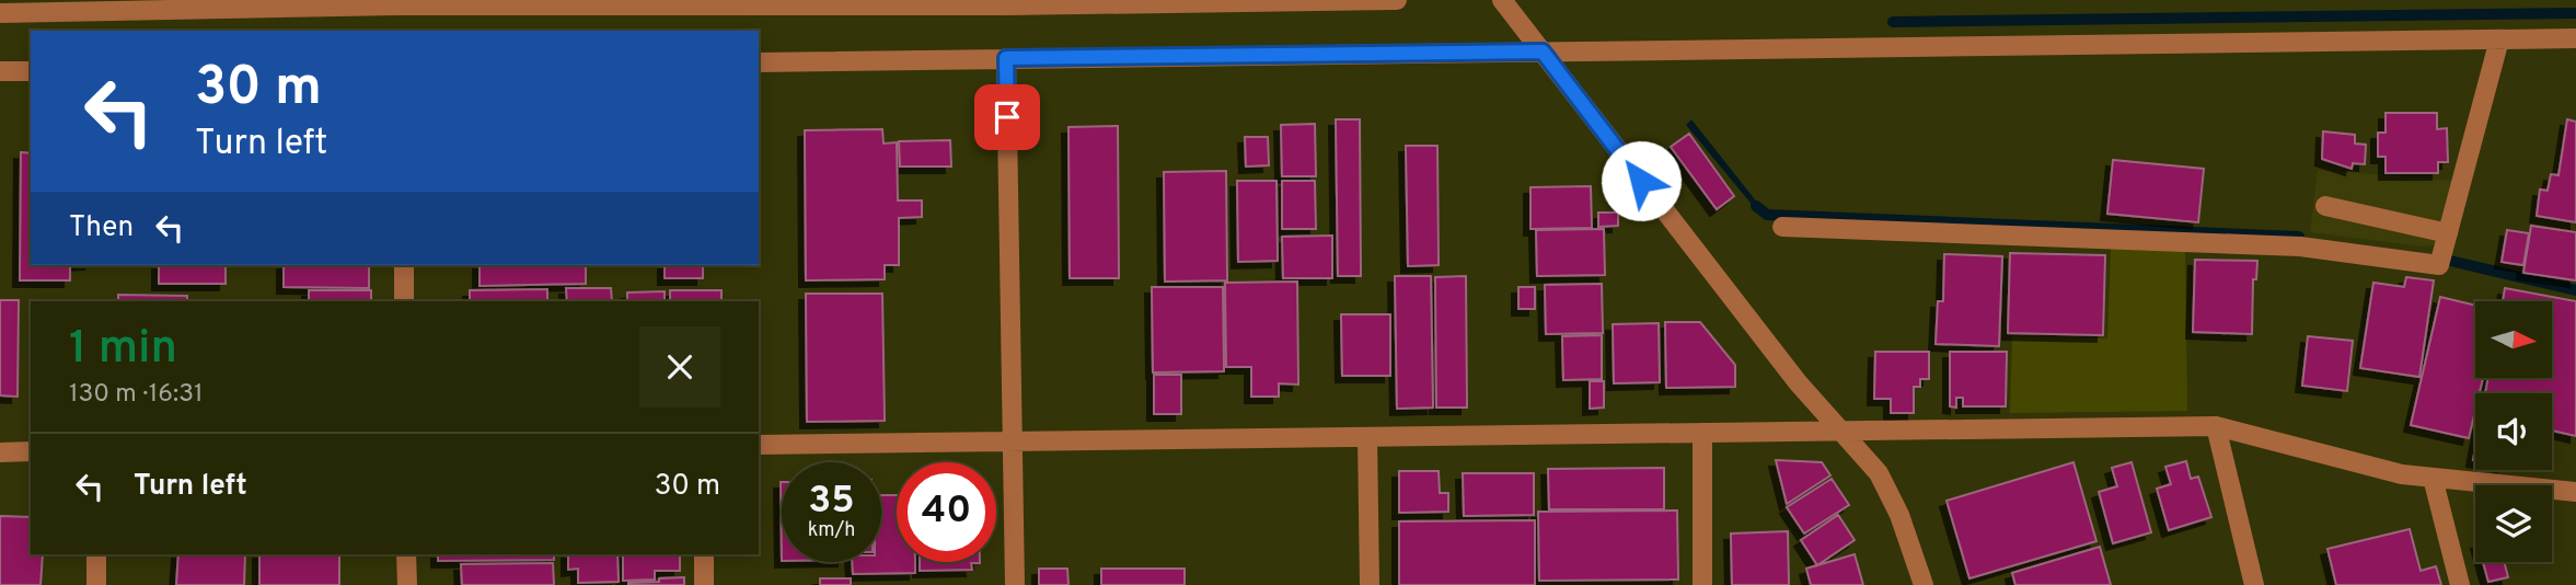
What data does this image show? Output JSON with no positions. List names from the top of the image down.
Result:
{
  "north": "right",
  "page": {
    "turn": ["30 m", "Turn left"],
    "then": "Then",
    "heading": ["1 min", "130 m · 16:31"],
    "list": [
      {
        "name": "Turn left",
        "value": "30 m"
      }
    ],
    "speed": "35 km/h",
    "limit": "40"
  }
}
